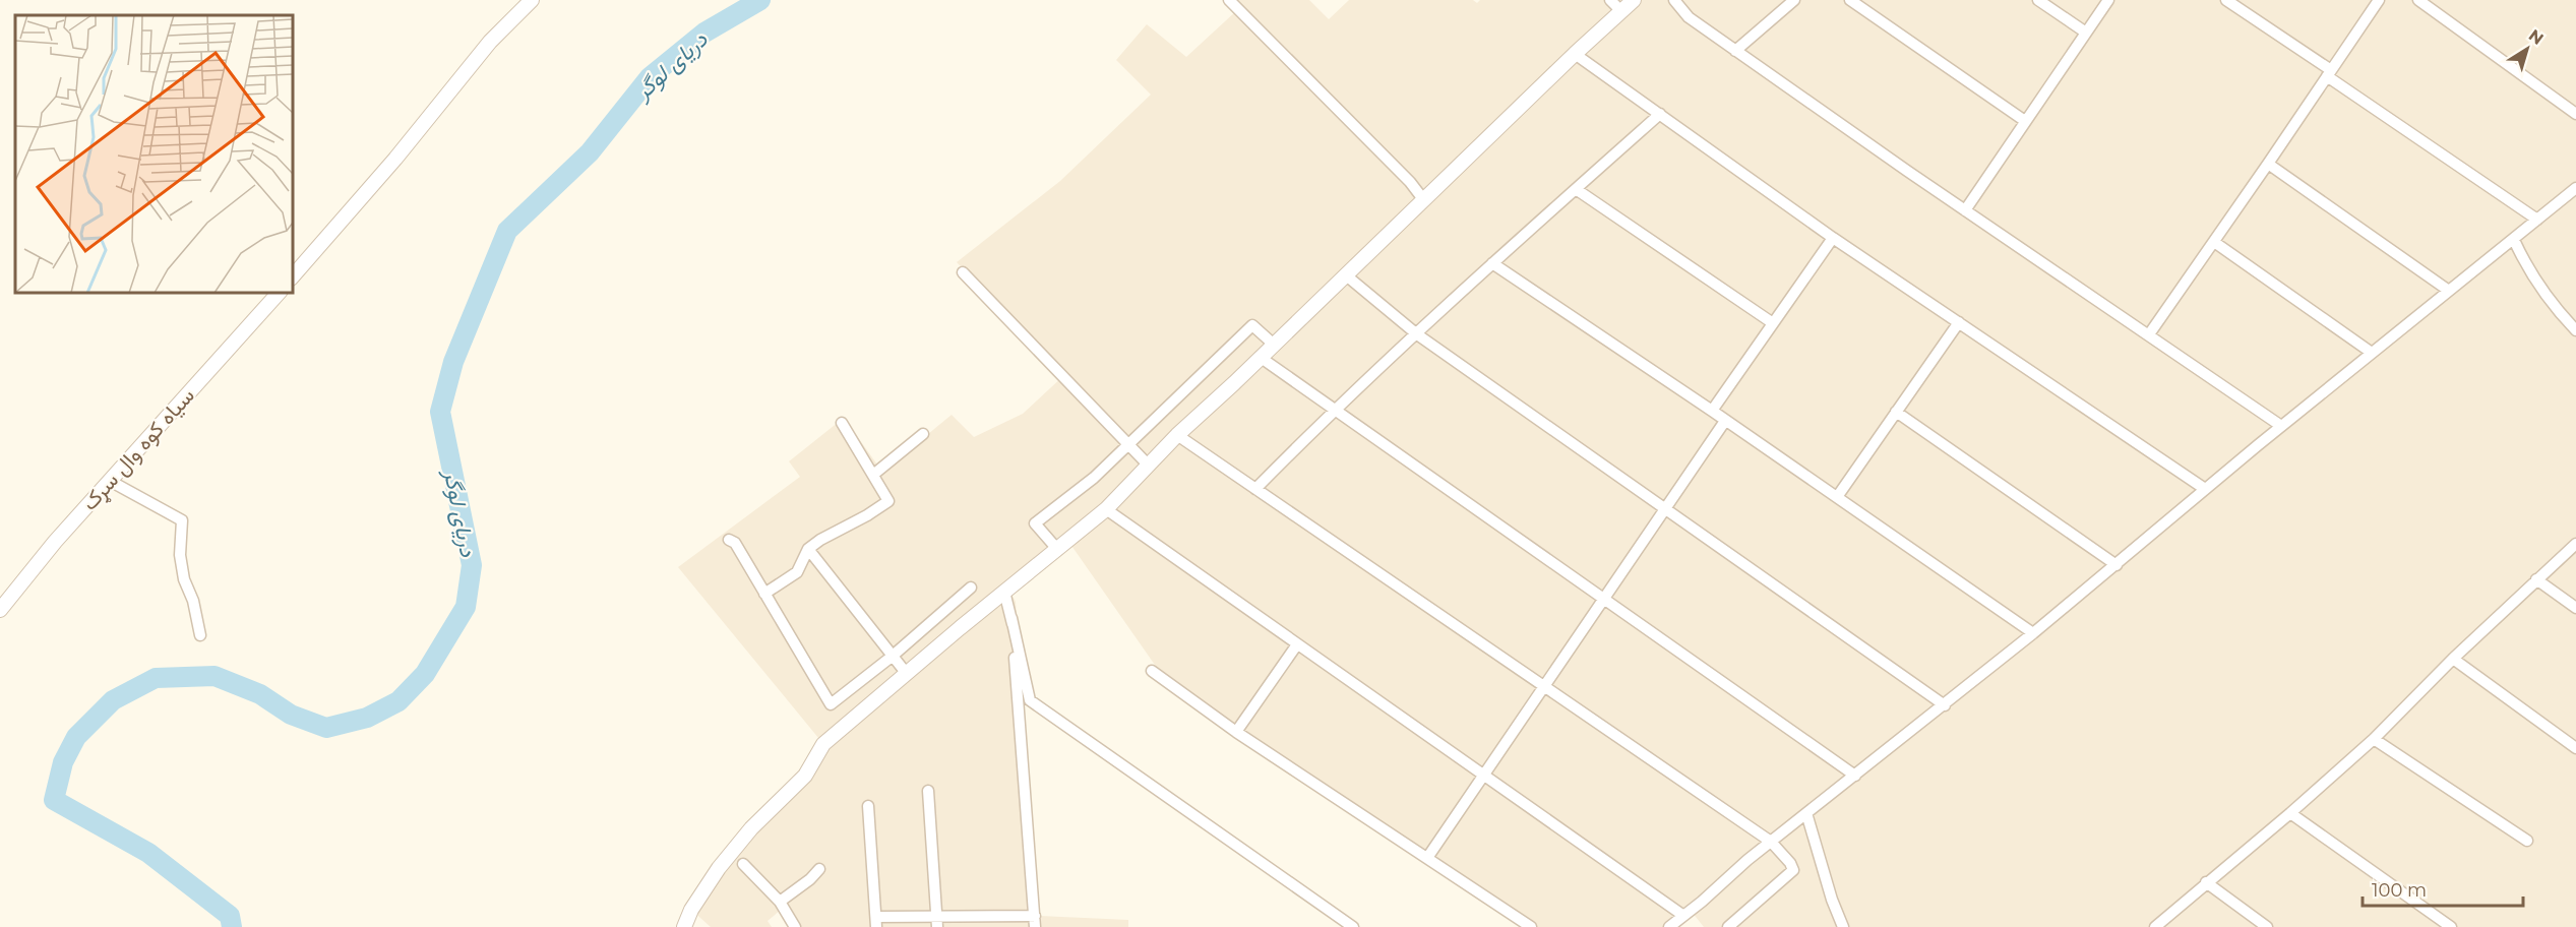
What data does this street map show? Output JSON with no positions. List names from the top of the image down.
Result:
{
  "streets": {
    "street": ["سیاه کوه وال سړک"]
  },
  "water": ["دریای لوگر"],
  "scale_bar": "100 m",
  "north": "top right"
}
